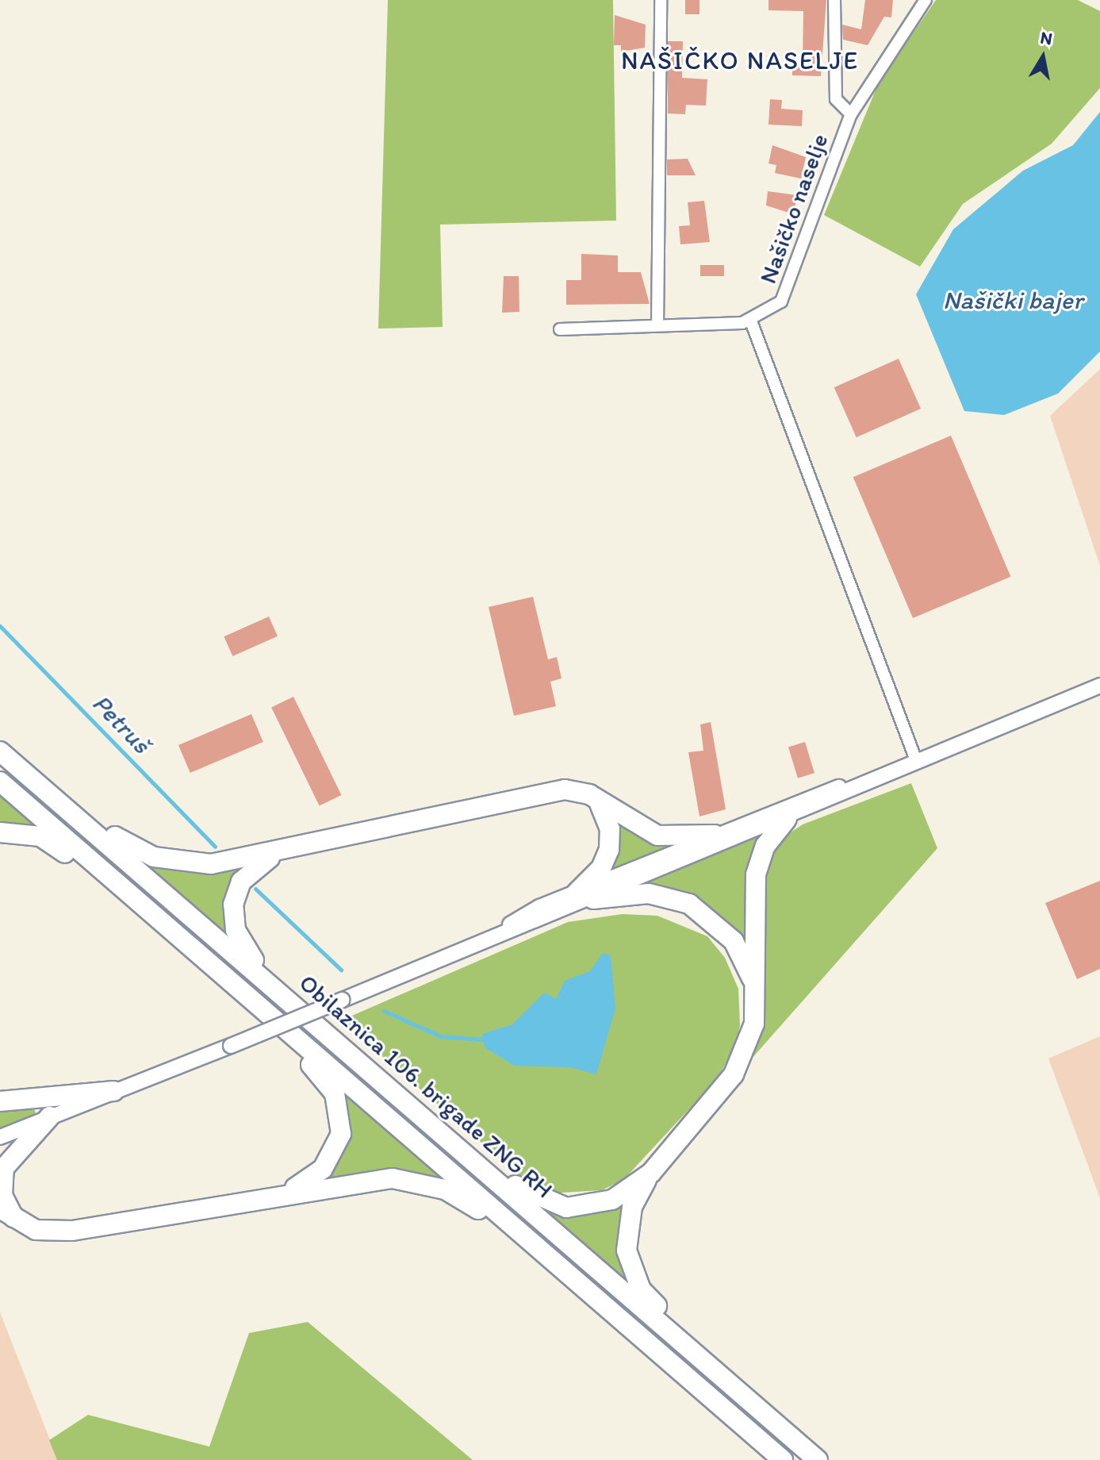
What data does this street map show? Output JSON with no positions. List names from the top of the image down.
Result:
{
  "streets": {
    "highway": ["Obilaznica 106. brigade ZNG RH"],
    "street": ["Našičko naselje"]
  },
  "districts": ["NAŠIČKO NASELJE"],
  "water": ["Našički bajer", "Petruš"],
  "north": "top"
}
